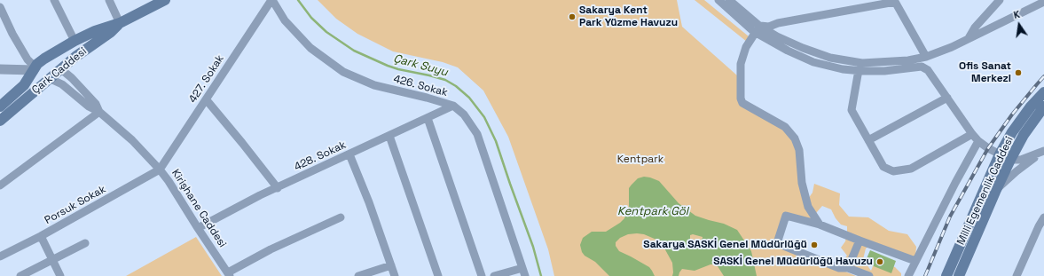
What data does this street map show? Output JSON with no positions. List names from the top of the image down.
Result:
{
  "streets": {
    "main road": ["Çark Caddesi", "Milli Egemenlik Caddesi"],
    "street": [
      "427. Sokak",
      "426. Sokak",
      "428. Sokak",
      "Porsuk Sokak",
      "Kirişhane Caddesi"
    ]
  },
  "crossings": [
    ["Çark Caddesi", "Kirişhane Caddesi"],
    ["427. Sokak", "426. Sokak"],
    ["427. Sokak", "Porsuk Sokak"],
    ["427. Sokak", "Kirişhane Caddesi"],
    ["426. Sokak", "428. Sokak"],
    ["428. Sokak", "Kirişhane Caddesi"],
    ["Porsuk Sokak", "Kirişhane Caddesi"]
  ],
  "water": ["Çark Suyu", "Kentpark Göl"],
  "parks": ["Kentpark"],
  "places": [
    "Sakarya Kent Park Yüzme Havuzu",
    "Ofis Sanat Merkezi",
    "Sakarya SASKİ Genel Müdürlüğü",
    "SASKİ Genel Müdürlüğü Havuzu"
  ],
  "north": "top"
}
